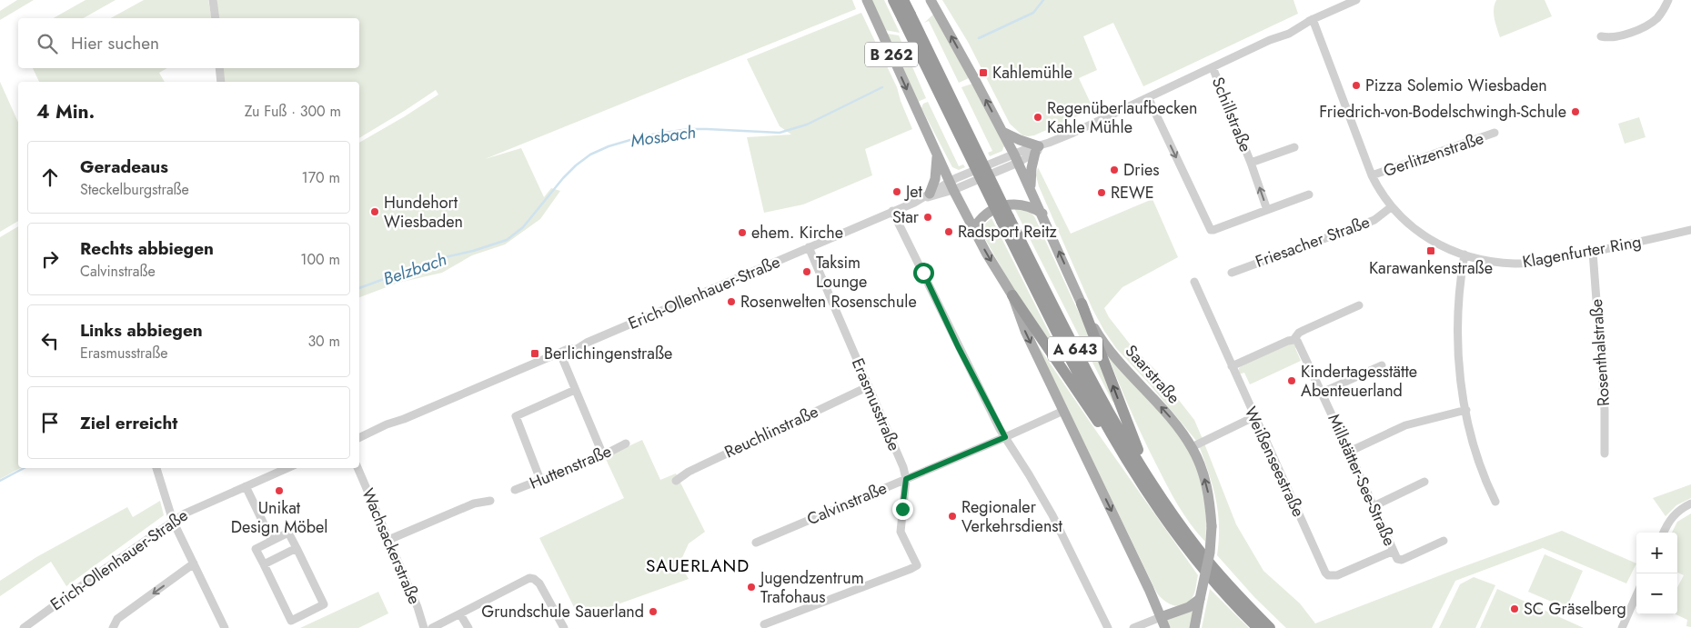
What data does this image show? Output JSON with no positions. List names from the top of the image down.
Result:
{
  "streets": {
    "highway": ["A 643"],
    "main road": ["B 262", "Saarstraße"],
    "street": [
      "Schillstraße",
      "Gerlitzenstraße",
      "Friesacher Straße",
      "Klagenfurter Ring",
      "Erich-Ollenhauer-Straße",
      "Rosenthalstraße",
      "Erasmusstraße",
      "Reuchlinstraße",
      "Weißenseestraße",
      "Huttenstraße",
      "Millstätter-See-Straße",
      "Calvinstraße",
      "Wachsackerstraße"
    ]
  },
  "crossings": [
    ["B 262", "Erich-Ollenhauer-Straße"],
    ["Schillstraße", "Erich-Ollenhauer-Straße"],
    ["Gerlitzenstraße", "Klagenfurter Ring"],
    ["Friesacher Straße", "Klagenfurter Ring"],
    ["Klagenfurter Ring", "Erich-Ollenhauer-Straße"],
    ["Klagenfurter Ring", "Rosenthalstraße"],
    ["Erich-Ollenhauer-Straße", "Saarstraße"],
    ["Erich-Ollenhauer-Straße", "Erasmusstraße"],
    ["Erasmusstraße", "Reuchlinstraße"],
    ["Erasmusstraße", "Calvinstraße"],
    ["Weißenseestraße", "Millstätter-See-Straße"]
  ],
  "districts": ["SAUERLAND"],
  "water": ["Mosbach", "Belzbach"],
  "places": {
    "transit": ["Kahlemühle", "Karawankenstraße", "Berlichingenstraße"],
    "other": [
      "Pizza Solemio Wiesbaden",
      "Friedrich-von-Bodelschwingh-Schule",
      "Regenüberlaufbecken Kahle Mühle",
      "Dries",
      "Jet",
      "REWE",
      "Hundehort Wiesbaden",
      "Star",
      "Radsport Reitz",
      "ehem. Kirche",
      "Taksim Lounge",
      "Rosenwelten Rosenschule",
      "Kindertagesstätte Abenteuerland",
      "Unikat Design Möbel",
      "Regionaler Verkehrsdienst",
      "Jugendzentrum Trafohaus",
      "SC Gräselberg",
      "Grundschule Sauerland"
    ]
  },
  "page": {
    "search": "Hier suchen",
    "heading": ["4 Min.", "Zu Fuß · 300 m"],
    "list": [
      ["Geradeaus", "Steckelburgstraße", "170 m"],
      ["Rechts abbiegen", "Calvinstraße", "100 m"],
      ["Links abbiegen", "Erasmusstraße", "30 m"],
      "Ziel erreicht"
    ],
    "map_buttons": ["+", "−"]
  }
}
